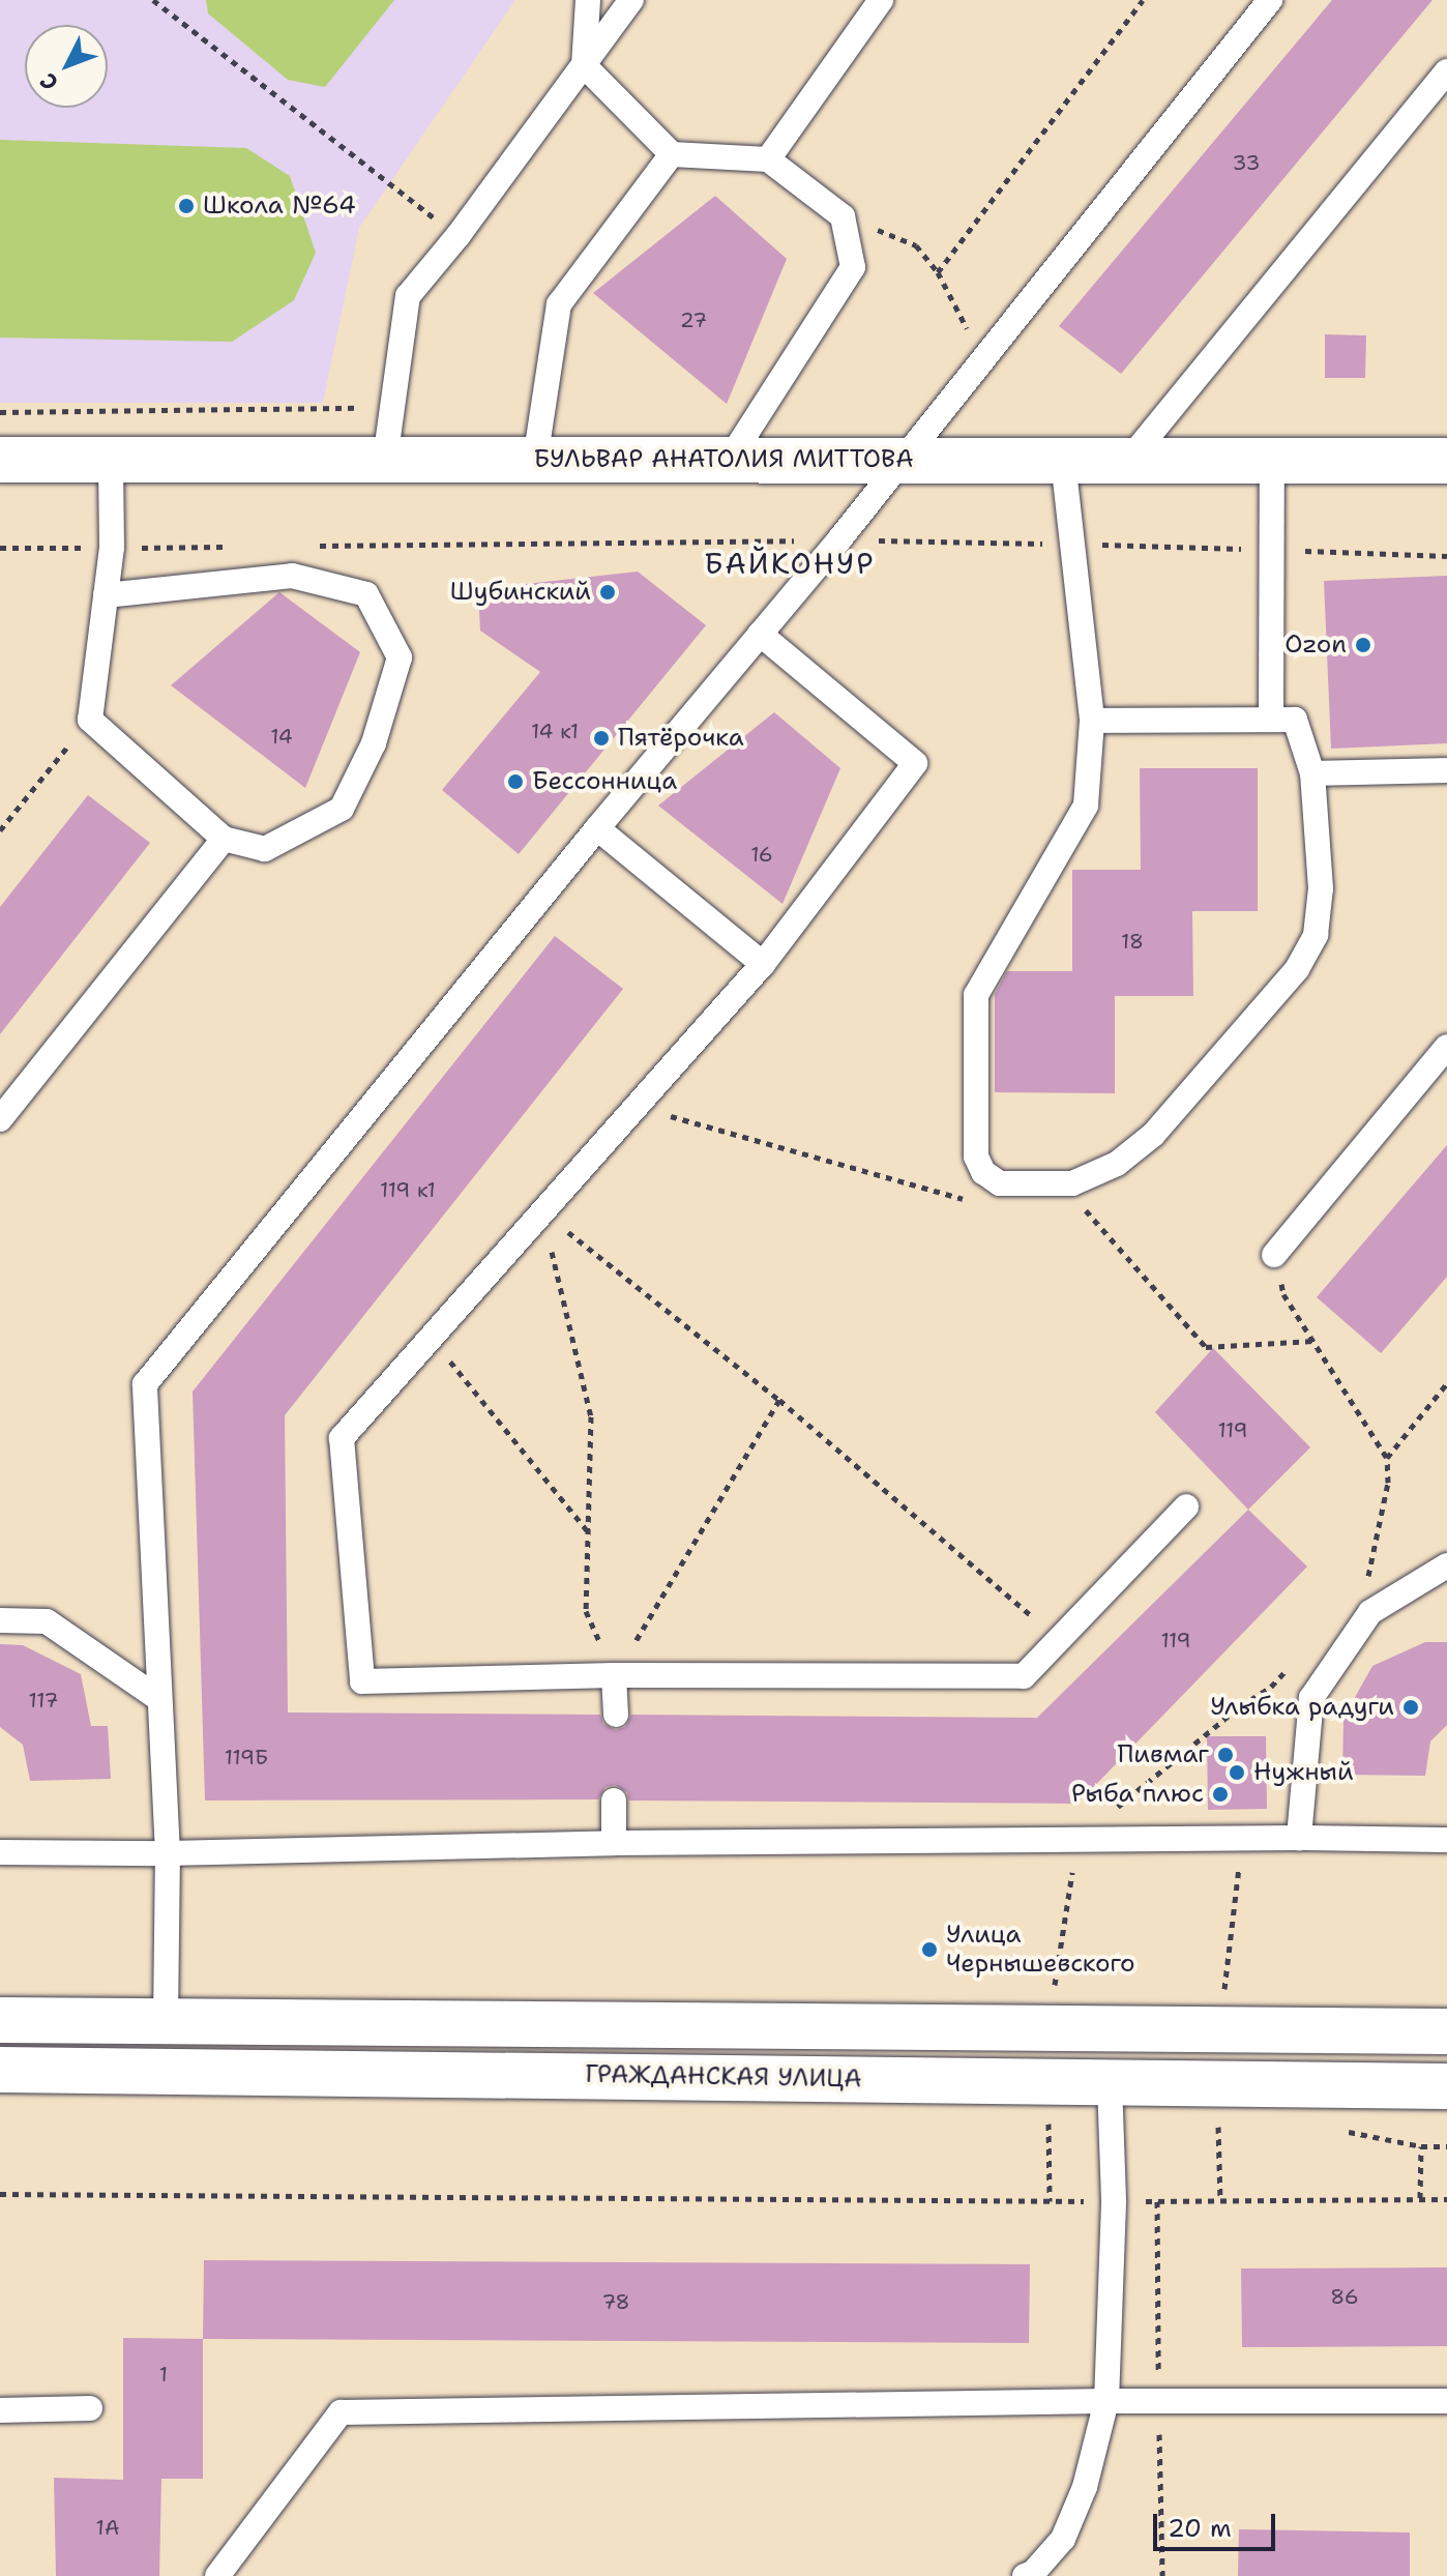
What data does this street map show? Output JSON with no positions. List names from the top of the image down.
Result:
{
  "streets": {
    "main road": ["БУЛЬВАР АНАТОЛИЯ МИТТОВА", "ГРАЖДАНСКАЯ УЛИЦА"]
  },
  "districts": ["БАЙКОНУР"],
  "places": [
    "Школа №64",
    "Шубинский",
    "Ozon",
    "Пятёрочка",
    "Бессонница",
    "Улыбка радуги",
    "Пивмаг",
    "Нужный",
    "Рыба плюс",
    "Улица Чернышевского"
  ],
  "house_numbers": [
    "33",
    "27",
    "14 к1",
    "14",
    "16",
    "18",
    "119 к1",
    "119",
    "119",
    "117",
    "119Б",
    "86",
    "78",
    "1",
    "1А"
  ],
  "scale_bar": "20 m",
  "north": "bottom left"
}
